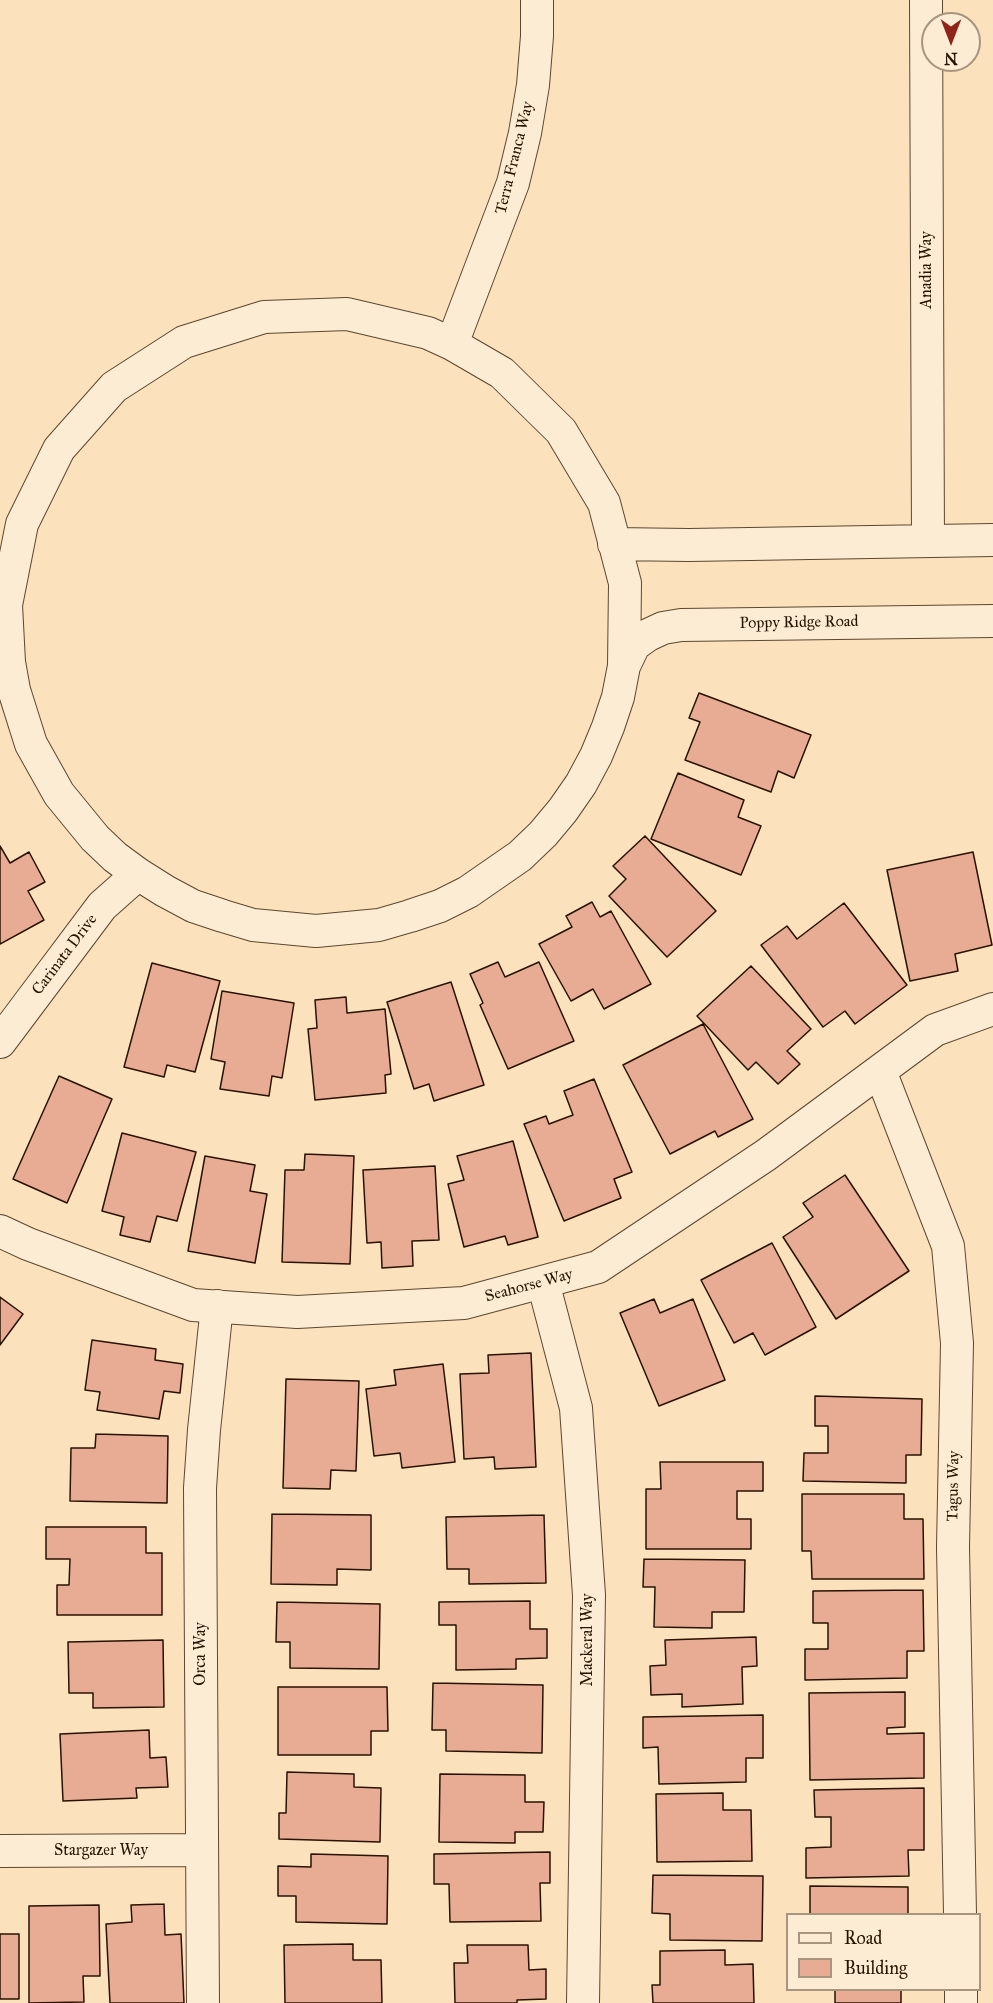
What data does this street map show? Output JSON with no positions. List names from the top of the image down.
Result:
{
  "streets": {
    "street": [
      "Terra Franca Way",
      "Anadia Way",
      "Poppy Ridge Road",
      "Carinata Drive",
      "Seahorse Way",
      "Tagus Way",
      "Mackeral Way",
      "Orca Way",
      "Stargazer Way"
    ]
  },
  "crossings": [
    ["Terra Franca Way", "Poppy Ridge Road"],
    ["Poppy Ridge Road", "Carinata Drive"],
    ["Seahorse Way", "Tagus Way"],
    ["Seahorse Way", "Mackeral Way"],
    ["Seahorse Way", "Orca Way"],
    ["Orca Way", "Stargazer Way"]
  ],
  "legend": ["Road", "Building"],
  "north": "bottom"
}
